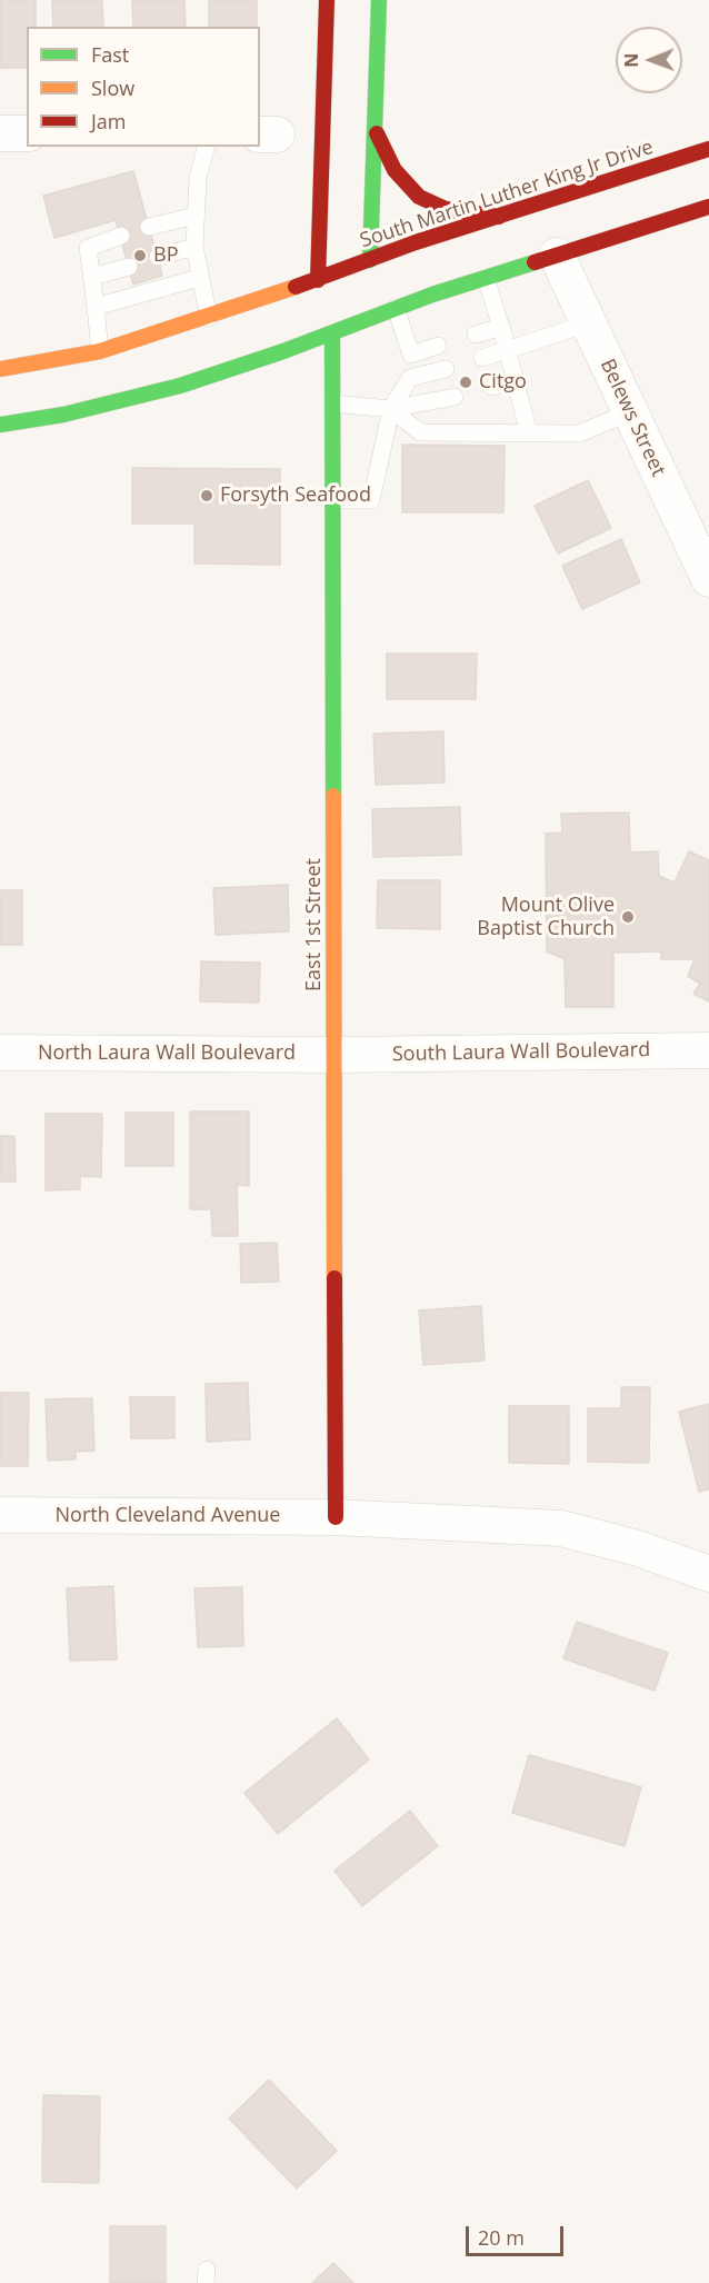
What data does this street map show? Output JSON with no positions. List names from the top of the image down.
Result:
{
  "streets": {
    "main road": ["South Martin Luther King Jr Drive", "East 1st Street"],
    "street": [
      "Belews Street",
      "South Laura Wall Boulevard",
      "North Laura Wall Boulevard",
      "North Cleveland Avenue"
    ]
  },
  "crossings": [
    ["East 1st Street", "South Laura Wall Boulevard"],
    ["East 1st Street", "North Laura Wall Boulevard"],
    ["East 1st Street", "North Cleveland Avenue"],
    ["South Laura Wall Boulevard", "North Laura Wall Boulevard"]
  ],
  "places": [
    "BP",
    "Citgo",
    "Forsyth Seafood",
    "Mount Olive Baptist Church"
  ],
  "legend": ["Fast", "Slow", "Jam"],
  "scale_bar": "20 m",
  "north": "left"
}
